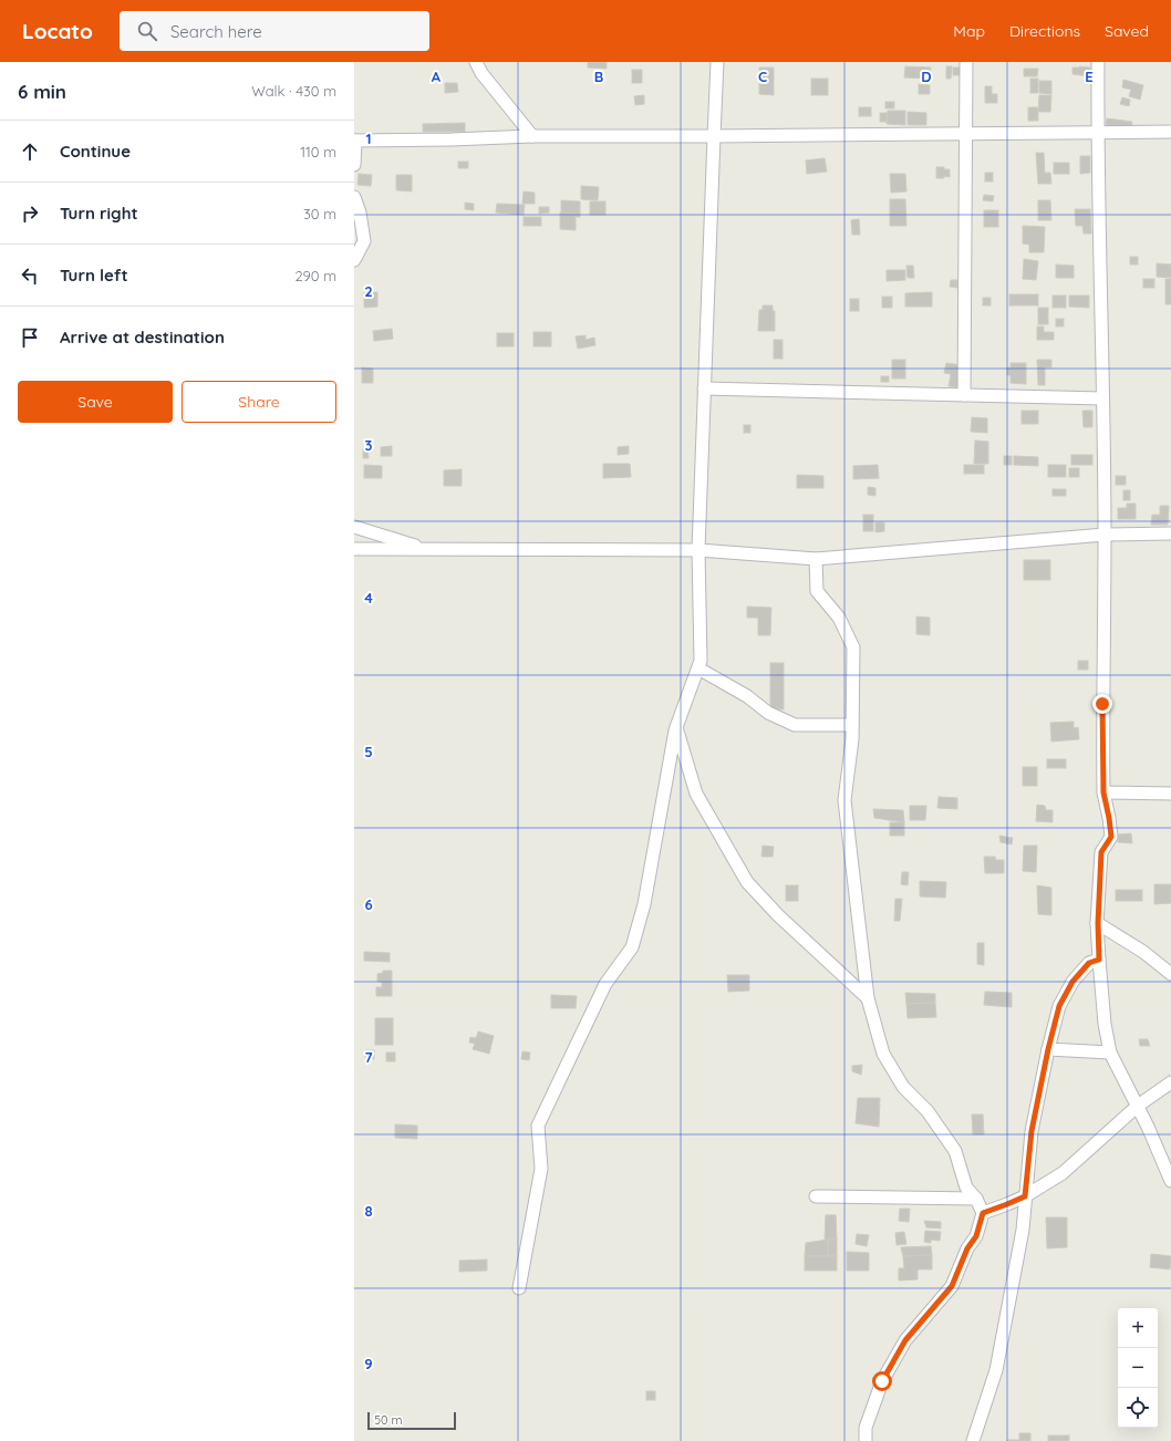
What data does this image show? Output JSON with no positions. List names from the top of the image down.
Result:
{
  "scale_bar": "50 m",
  "page": {
    "header": "Locato",
    "search": "Search here",
    "nav": ["Map", "Directions", "Saved"],
    "heading": ["6 min", "Walk · 430 m"],
    "list": [
      ["Continue", "110 m"],
      ["Turn right", "30 m"],
      ["Turn left", "290 m"],
      "Arrive at destination"
    ],
    "buttons": ["Save", "Share"],
    "map_buttons": ["+", "−"],
    "scale": "50 m"
  },
  "grid": {
    "columns": [
      "A",
      "B",
      "C",
      "D",
      "E"
    ],
    "rows": [
      "1",
      "2",
      "3",
      "4",
      "5",
      "6",
      "7",
      "8",
      "9"
    ]
  }
}
